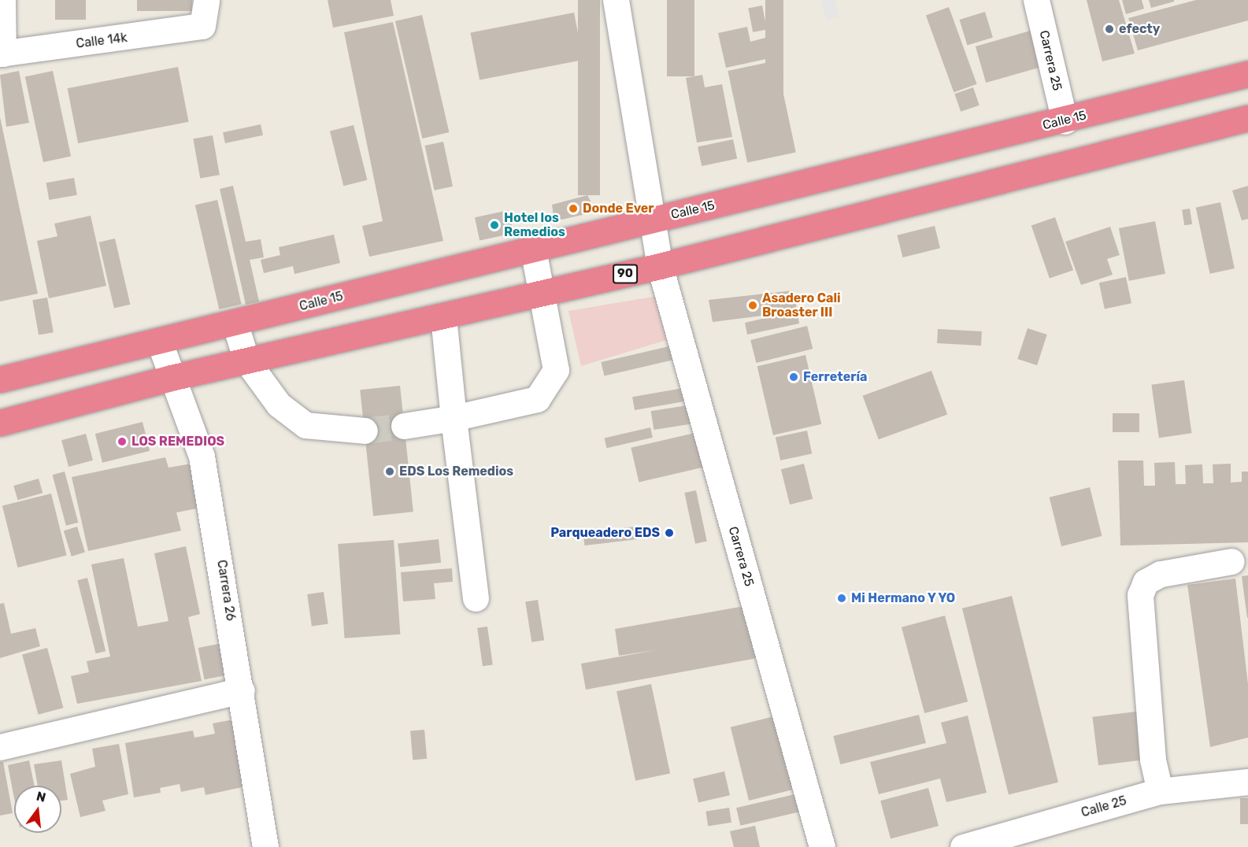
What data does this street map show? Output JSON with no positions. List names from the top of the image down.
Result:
{
  "streets": {
    "highway": ["Calle 15", "90"],
    "street": [
      "Calle 14k",
      "Carrera 25",
      "Carrera 26",
      "Calle 25"
    ]
  },
  "crossings": [
    ["Carrera 25", "Calle 15"],
    ["Carrera 25", "90"],
    ["Calle 15", "Carrera 26"],
    ["90", "Carrera 26"]
  ],
  "places": [
    "efecty",
    "Donde Ever",
    "Hotel los Remedios",
    "Asadero Cali Broaster III",
    "Ferretería",
    "LOS REMEDIOS",
    "EDS Los Remedios",
    "Parqueadero EDS",
    "Mi Hermano Y YO"
  ],
  "north": "top"
}
